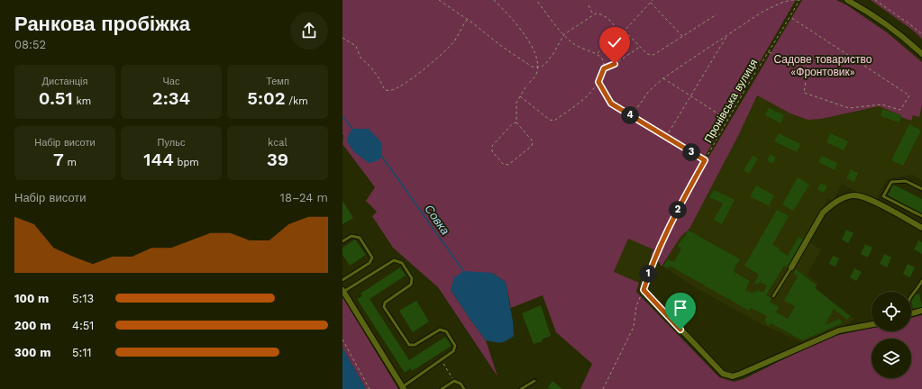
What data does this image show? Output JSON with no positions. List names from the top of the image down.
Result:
{
  "streets": {
    "path": ["Пронівська вулиця"]
  },
  "water": ["Совка"],
  "parks": ["Садове товариство «Фронтовик»"],
  "page": {
    "heading": ["Ранкова пробіжка", "08:52"],
    "stats": [
      ["Дистанція", "0.51 km"],
      ["Час", "2:34"],
      ["Темп", "5:02 /km"],
      ["Набір висоти", "7 m"],
      ["Пульс", "144 bpm"],
      ["kcal", "39"]
    ],
    "pins": [
      "4",
      "3",
      "2",
      "1"
    ],
    "chart": ["Набір висоти", "18–24 m"],
    "list": [
      {
        "name": "100 m",
        "note": "5:13"
      },
      {
        "name": "200 m",
        "note": "4:51"
      },
      {
        "name": "300 m",
        "note": "5:11"
      }
    ]
  }
}
